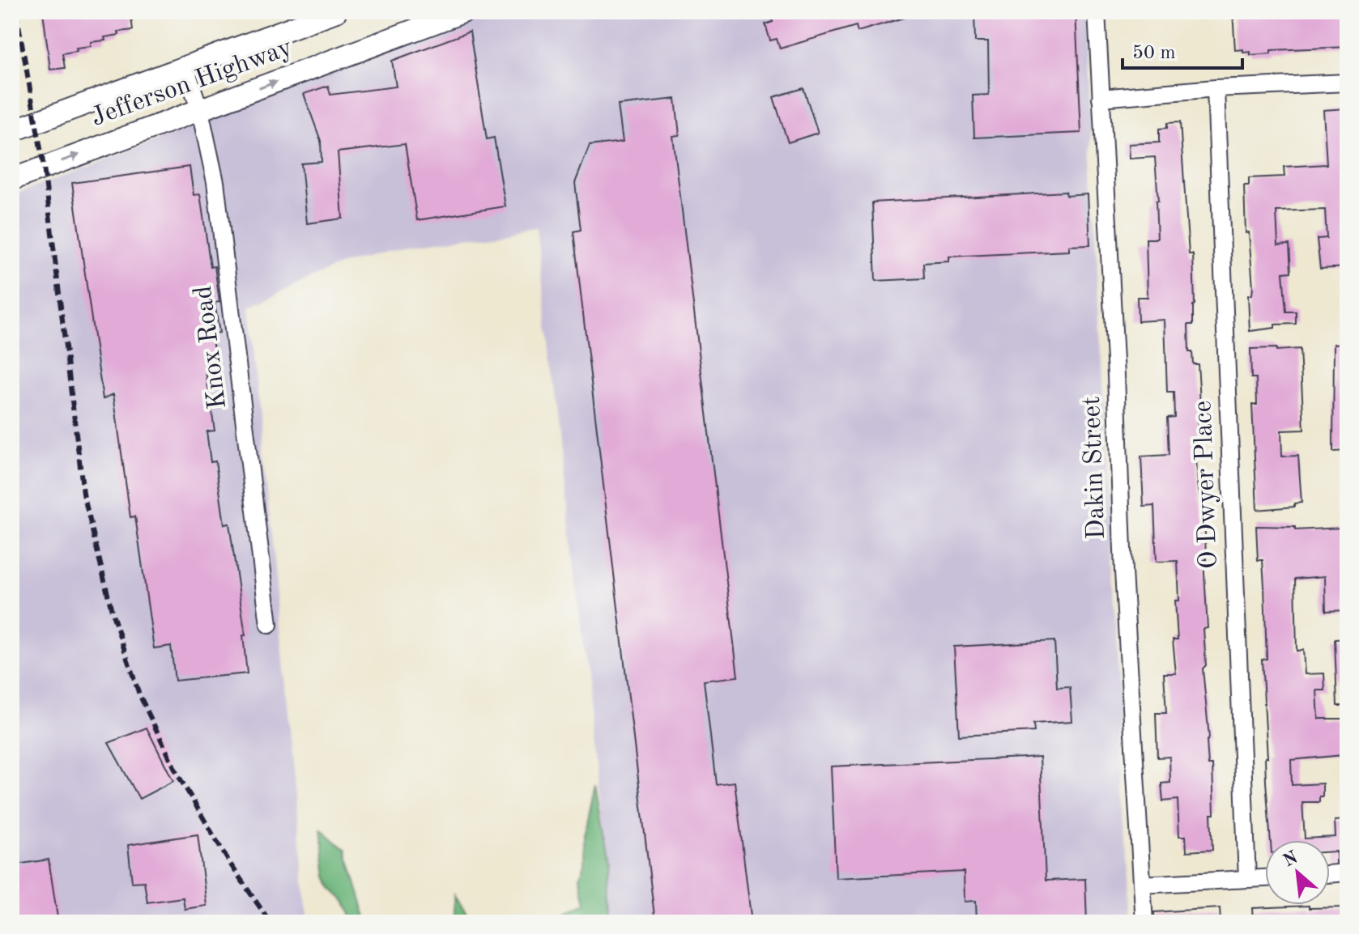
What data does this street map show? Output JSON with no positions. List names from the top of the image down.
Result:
{
  "streets": {
    "main road": ["Jefferson Highway"],
    "street": ["Knox Road", "Dakin Street", "O Dwyer Place"]
  },
  "crossings": [
    ["Jefferson Highway", "Knox Road"]
  ],
  "scale_bar": "50 m",
  "north": "top left"
}
